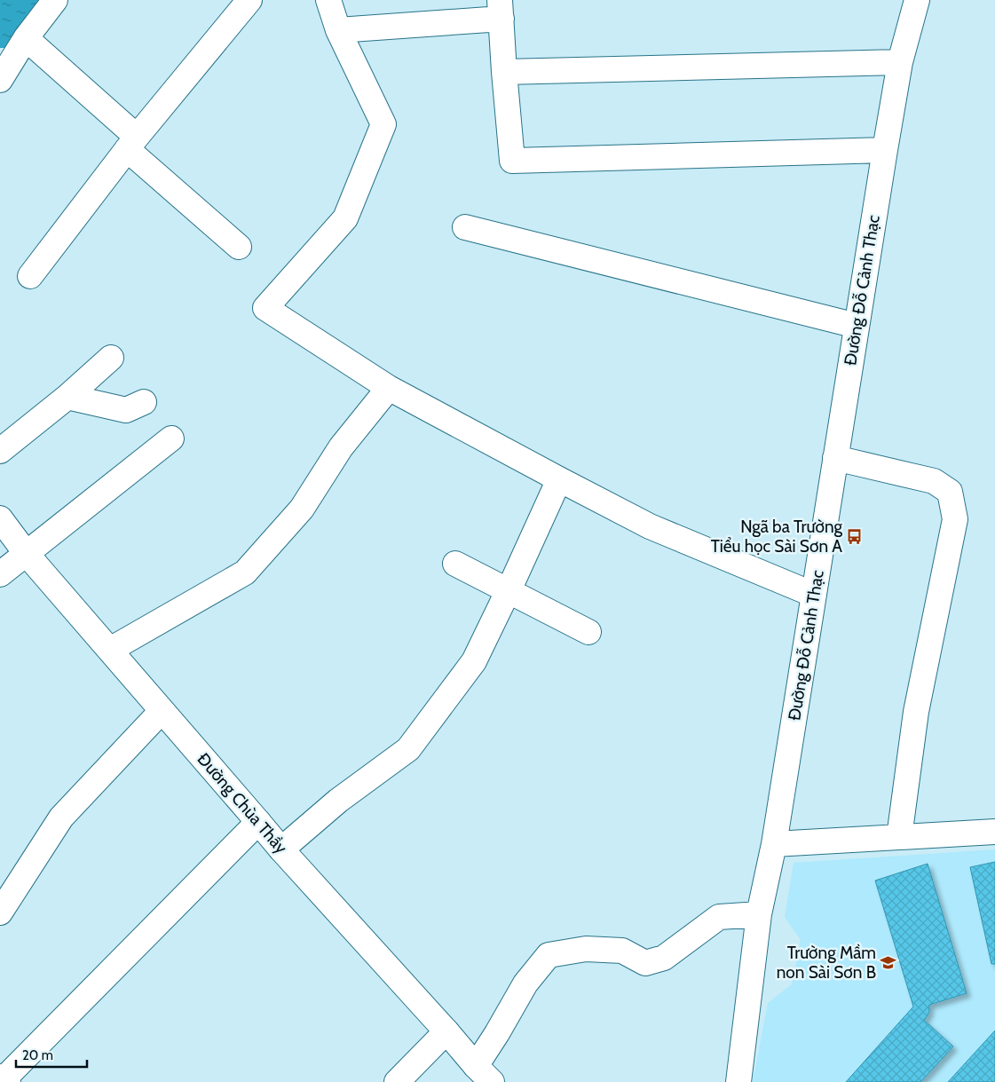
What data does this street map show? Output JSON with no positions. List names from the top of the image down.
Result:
{
  "streets": {
    "street": ["Đường Đỗ Cảnh Thạc", "Đường Chùa Thầy"]
  },
  "places": {
    "bus stop": ["Ngã ba Trường Tiểu học Sài Sơn A"],
    "school or university": ["Trường Mầm non Sài Sơn B"]
  },
  "scale_bar": "20 m"
}
